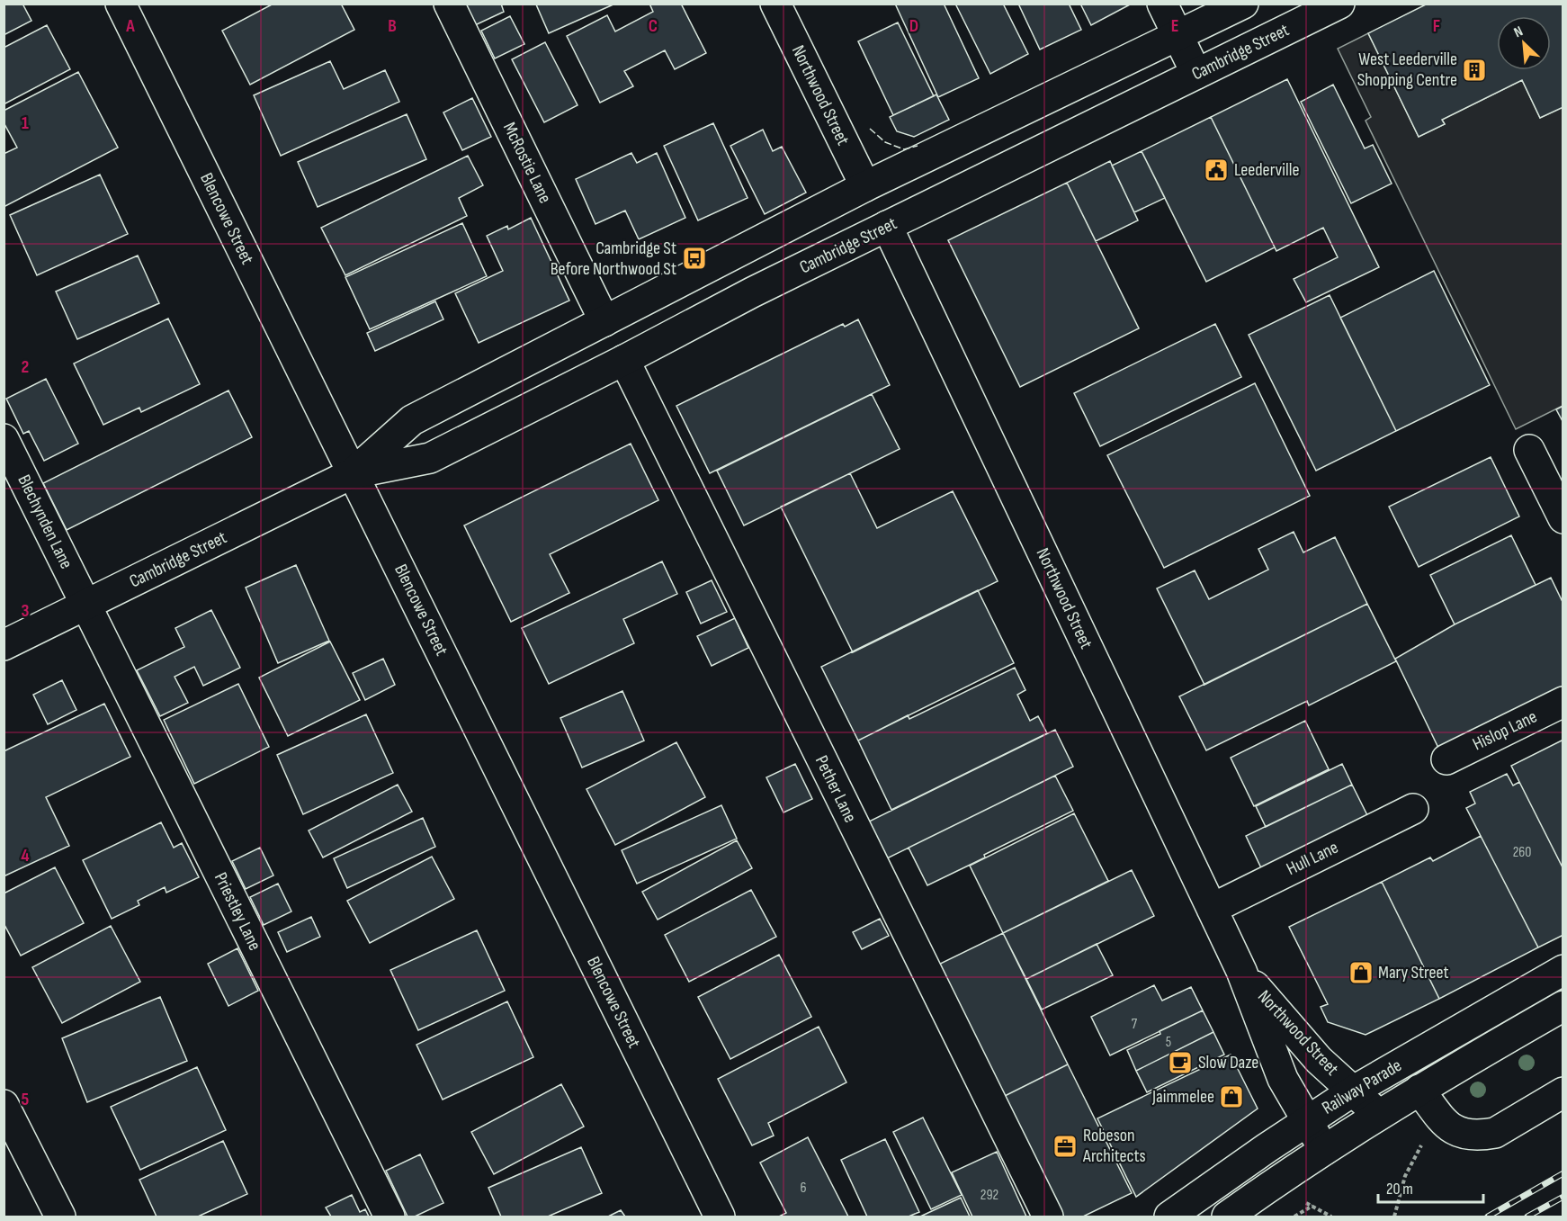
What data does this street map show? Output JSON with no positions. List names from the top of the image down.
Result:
{
  "streets": {
    "main road": [
      "Cambridge Street",
      "Northwood Street",
      "McRostie Lane",
      "Blencowe Street",
      "Blechynden Lane",
      "Hislop Lane",
      "Pether Lane",
      "Hull Lane",
      "Priestley Lane",
      "Railway Parade"
    ]
  },
  "crossings": [
    ["Cambridge Street", "Northwood Street"],
    ["Cambridge Street", "McRostie Lane"],
    ["Cambridge Street", "Blencowe Street"],
    ["Cambridge Street", "Blechynden Lane"],
    ["Cambridge Street", "Pether Lane"],
    ["Cambridge Street", "Priestley Lane"],
    ["Northwood Street", "Hull Lane"],
    ["Northwood Street", "Railway Parade"],
    ["Blechynden Lane", "Priestley Lane"]
  ],
  "places": {
    "building": ["West Leederville Shopping Centre"],
    "public building": ["Leederville"],
    "bus stop": ["Cambridge St Before Northwood St"],
    "shop": ["Mary Street", "Jaimmelee"],
    "cafe": ["Slow Daze"],
    "office": ["Robeson Architects"]
  },
  "house_numbers": [
    "260",
    "7",
    "5",
    "6",
    "292"
  ],
  "scale_bar": "20 m",
  "north": "top left",
  "grid": {
    "columns": [
      "A",
      "B",
      "C",
      "D",
      "E",
      "F"
    ],
    "rows": [
      "1",
      "2",
      "3",
      "4",
      "5"
    ]
  }
}
